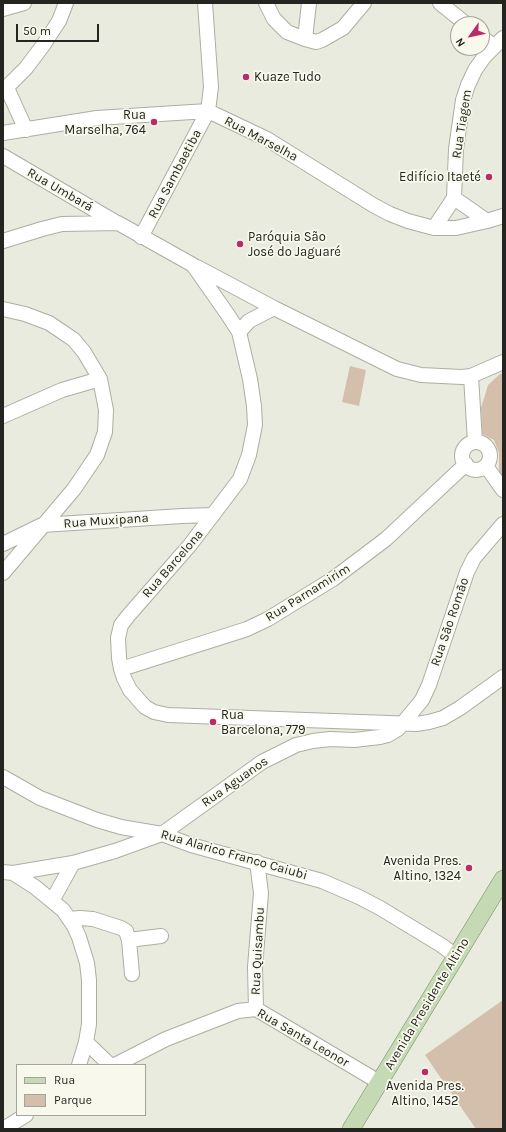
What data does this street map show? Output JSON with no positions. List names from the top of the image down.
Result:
{
  "streets": {
    "main road": ["Avenida Presidente Altino"],
    "street": [
      "Rua Tiagem",
      "Rua Marselha",
      "Rua Sambaetiba",
      "Rua Umbará",
      "Rua Muxipana",
      "Rua Barcelona",
      "Rua Parnamirim",
      "Rua São Romão",
      "Rua Aguanos",
      "Rua Alarico Franco Caiubi",
      "Rua Quisambu",
      "Rua Santa Leonor"
    ]
  },
  "crossings": [
    ["Rua Marselha", "Rua Sambaetiba"],
    ["Rua Sambaetiba", "Rua Barcelona"],
    ["Rua Umbará", "Rua Barcelona"],
    ["Rua Muxipana", "Rua Barcelona"],
    ["Rua Barcelona", "Rua Parnamirim"],
    ["Rua Barcelona", "Rua São Romão"],
    ["Rua Barcelona", "Rua Aguanos"],
    ["Rua São Romão", "Rua Aguanos"],
    ["Rua Aguanos", "Rua Alarico Franco Caiubi"],
    ["Rua Alarico Franco Caiubi", "Rua Quisambu"],
    ["Rua Alarico Franco Caiubi", "Avenida Presidente Altino"],
    ["Rua Quisambu", "Rua Santa Leonor"],
    ["Avenida Presidente Altino", "Rua Santa Leonor"]
  ],
  "places": [
    "Kuaze Tudo",
    "Rua Marselha, 764",
    "Edifício Itaeté",
    "Paróquia São José do Jaguaré",
    "Rua Barcelona, 779",
    "Avenida Pres. Altino, 1324",
    "Avenida Pres. Altino, 1452"
  ],
  "legend": ["Rua", "Parque"],
  "scale_bar": "50 m",
  "north": "bottom left"
}
